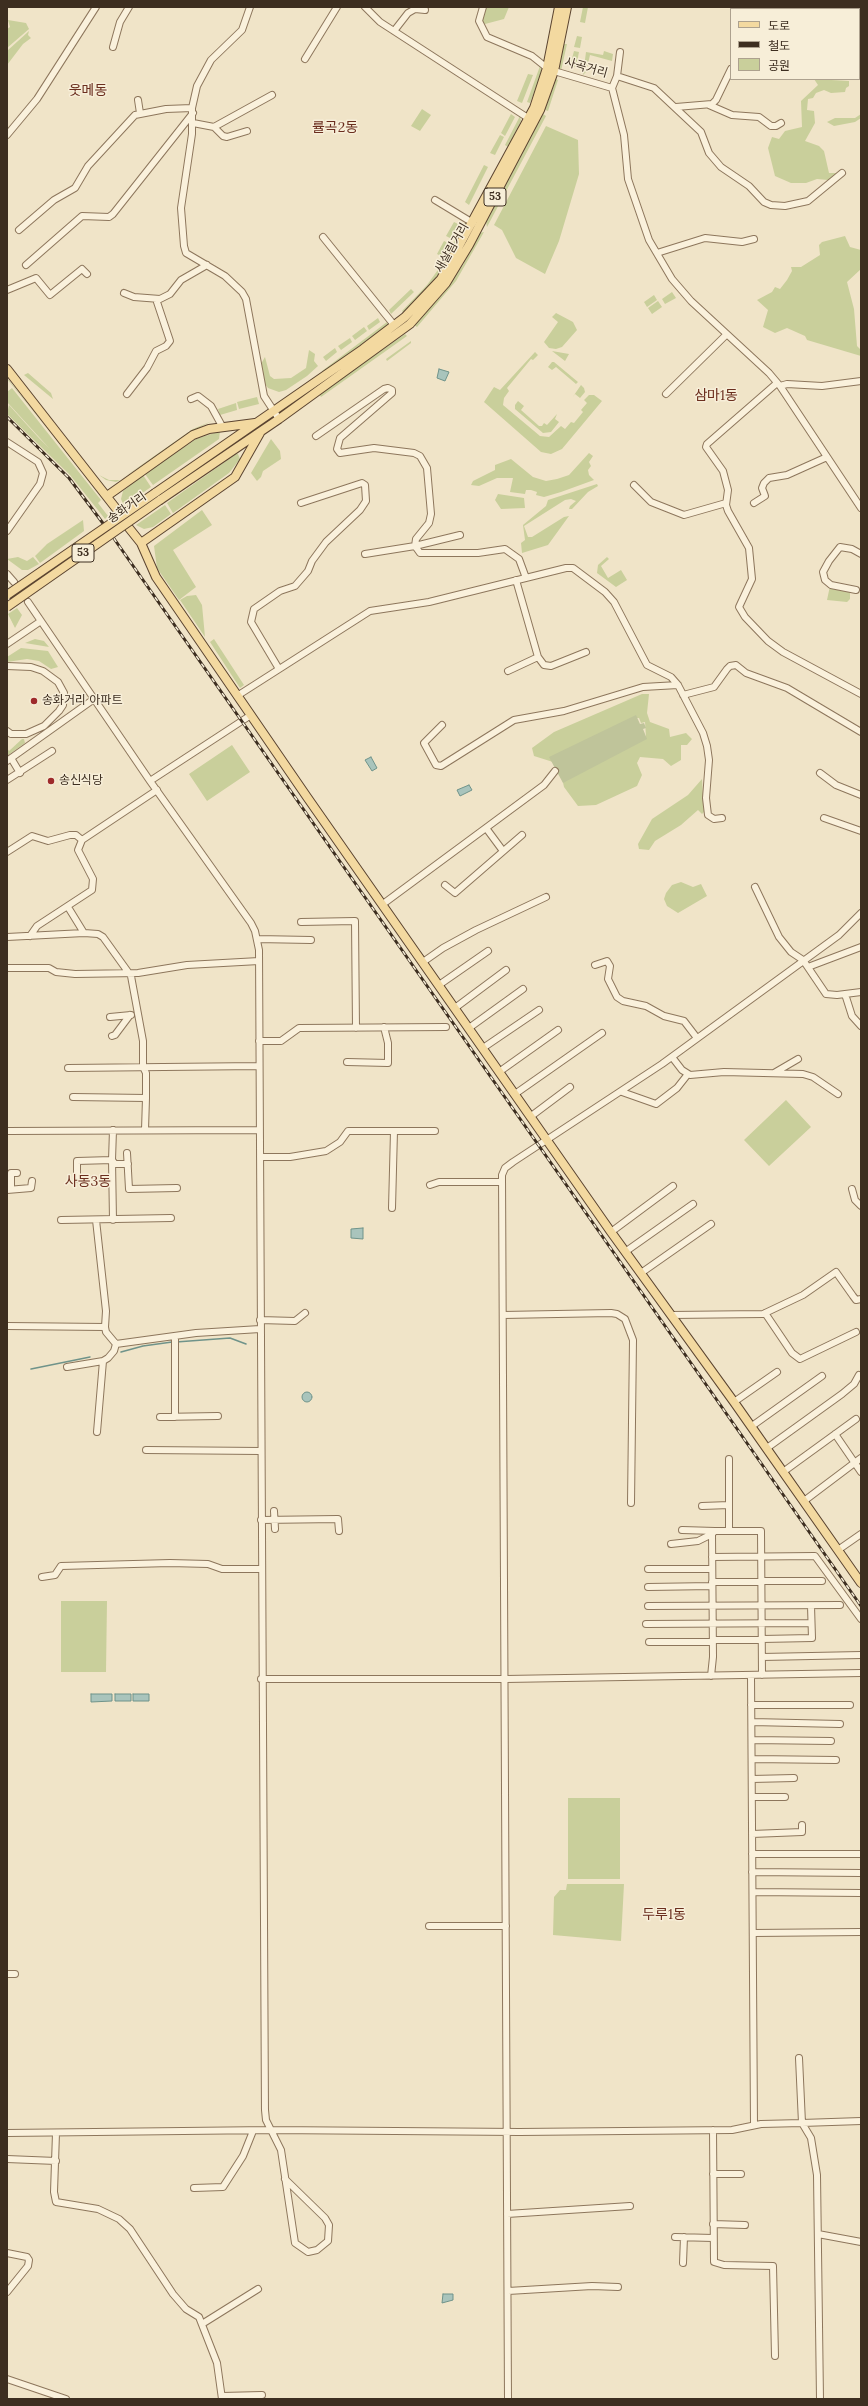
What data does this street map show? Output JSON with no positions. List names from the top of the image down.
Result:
{
  "streets": {
    "main road": ["53", "새살림거리", "송화거리"],
    "street": ["사곡거리"]
  },
  "crossings": [
    ["사곡거리", "새살림거리"],
    ["새살림거리", "송화거리"]
  ],
  "districts": [
    "웃메동",
    "률곡2동",
    "삼마1동",
    "사동3동",
    "두루1동"
  ],
  "places": ["송화거리 아파트", "송신식당"],
  "legend": ["도로", "철도", "공원"]
}
